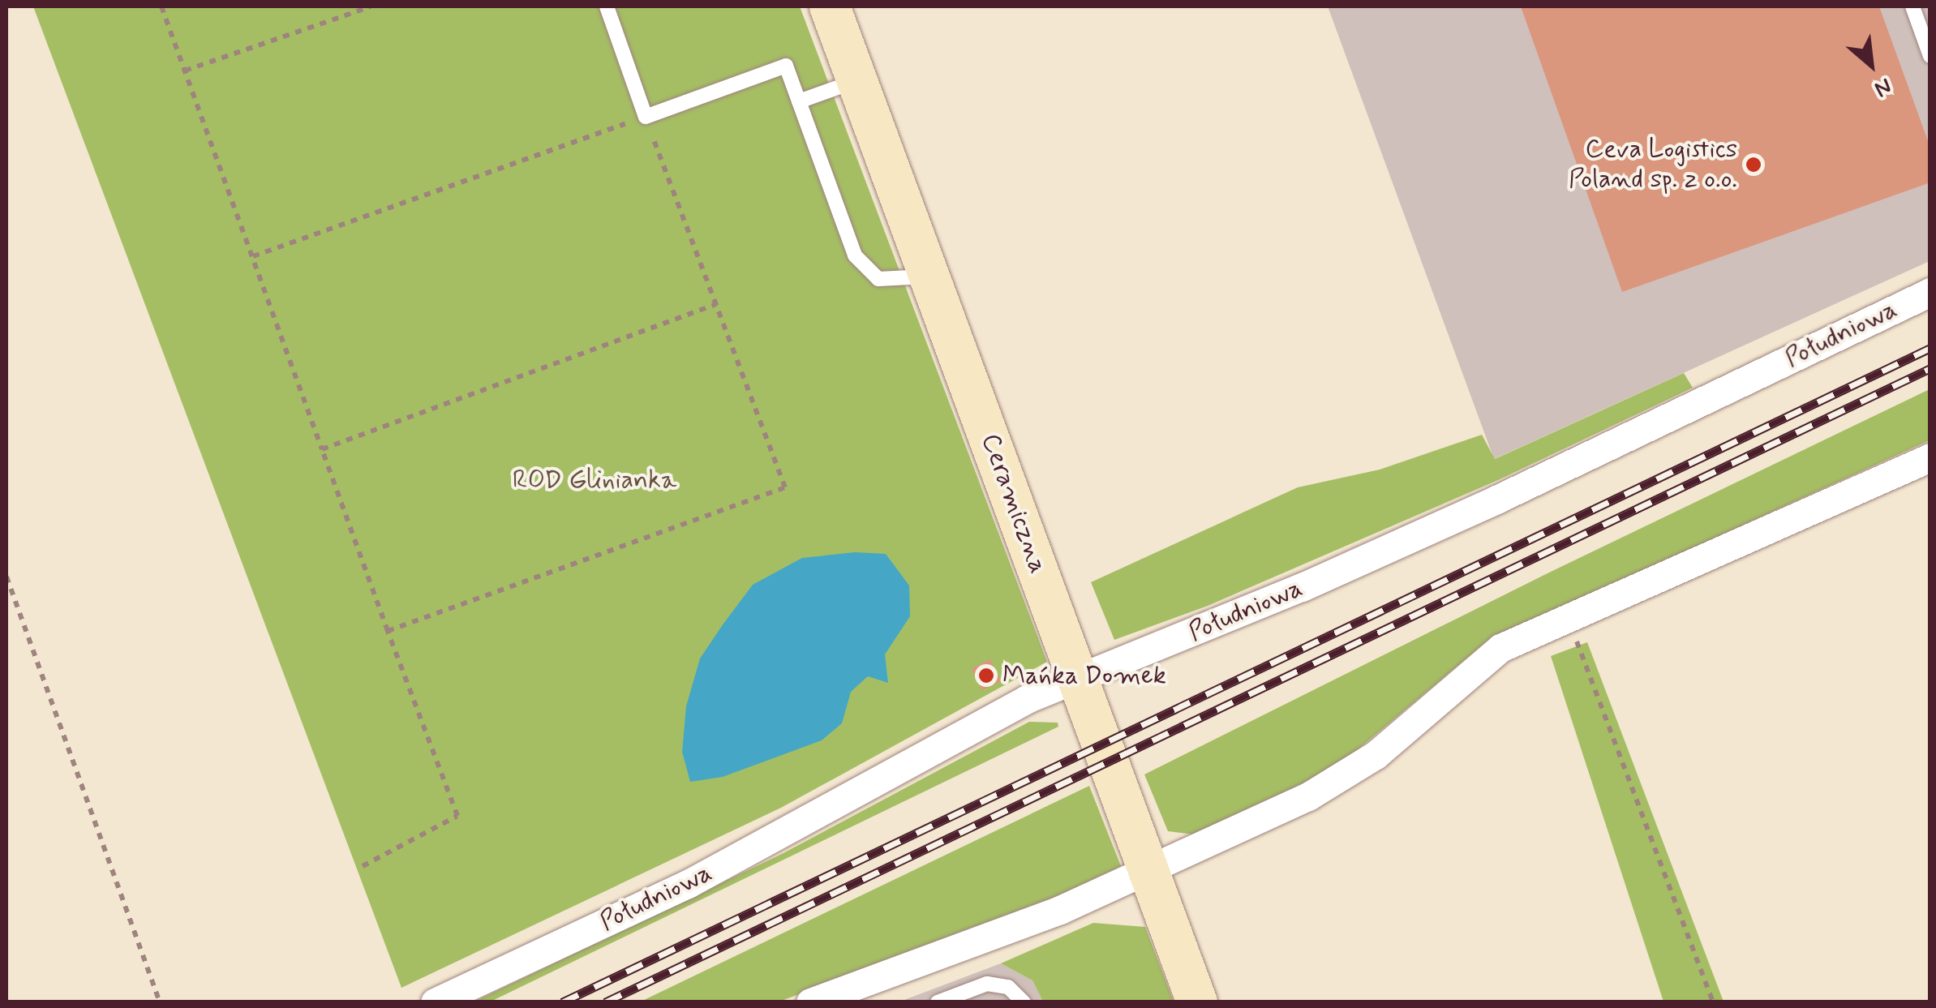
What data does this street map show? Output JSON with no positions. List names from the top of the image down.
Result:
{
  "streets": {
    "main road": ["Ceramiczna"],
    "street": ["Południowa"]
  },
  "crossings": [
    ["Południowa", "Ceramiczna"]
  ],
  "parks": ["ROD Glinianka"],
  "places": ["Ceva Logistics Poland sp. z o.o.", "Mańka Domek"],
  "north": "bottom right"
}
